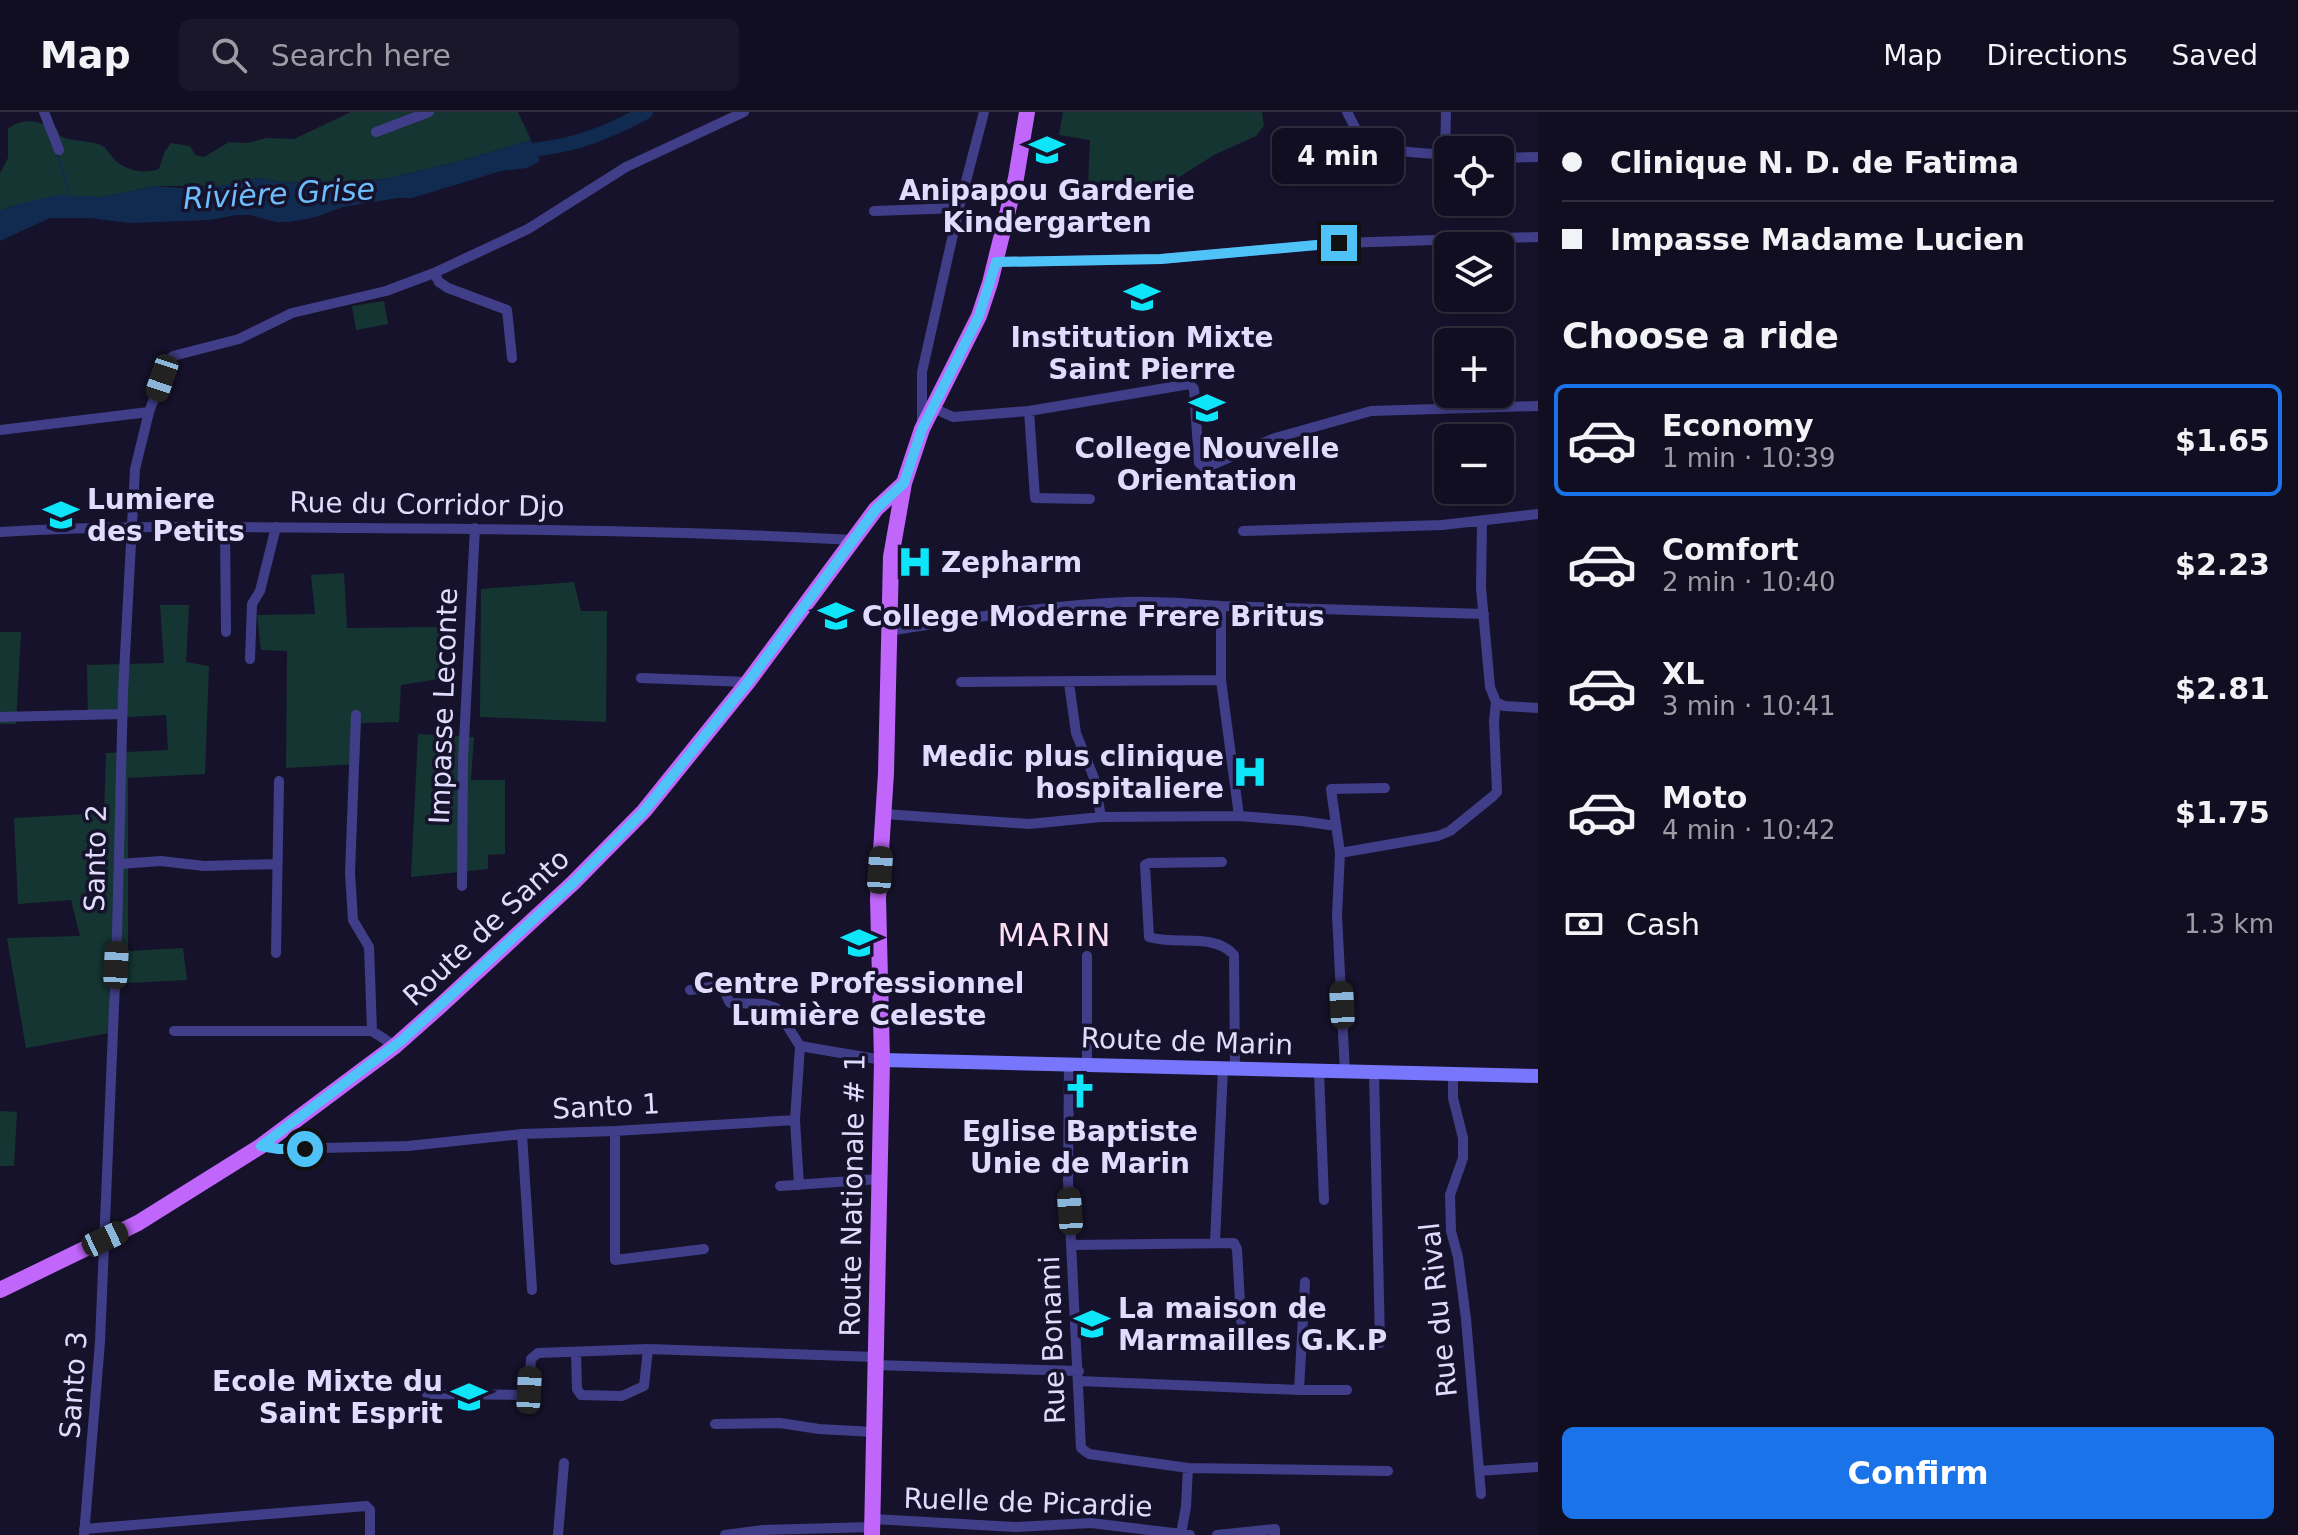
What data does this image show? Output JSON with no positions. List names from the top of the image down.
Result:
{
  "streets": {
    "main road": ["Route de Santo", "Route de Marin", "Route Nationale # 1"],
    "street": [
      "Rue du Corridor Djo",
      "Impasse Leconte",
      "Santo 2",
      "Santo 1",
      "Rue du Rival",
      "Rue Bonami",
      "Santo 3",
      "Ruelle de Picardie"
    ]
  },
  "crossings": [
    ["Rue du Corridor Djo", "Impasse Leconte"],
    ["Rue du Corridor Djo", "Santo 2"],
    ["Rue du Corridor Djo", "Route de Santo"],
    ["Santo 2", "Route de Santo"],
    ["Santo 2", "Santo 3"],
    ["Route de Santo", "Santo 1"],
    ["Route de Santo", "Route Nationale # 1"],
    ["Route de Santo", "Santo 3"],
    ["Route de Marin", "Route Nationale # 1"],
    ["Route de Marin", "Rue du Rival"],
    ["Route de Marin", "Rue Bonami"],
    ["Route Nationale # 1", "Ruelle de Picardie"]
  ],
  "districts": ["MARIN"],
  "water": ["Rivière Grise"],
  "places": {
    "school or university": [
      "Anipapou Garderie Kindergarten",
      "Institution Mixte Saint Pierre",
      "College Nouvelle Orientation",
      "Lumiere des Petits",
      "College Moderne Frere Britus",
      "Centre Professionnel Lumière Celeste",
      "La maison de Marmailles G.K.P",
      "Ecole Mixte du Saint Esprit"
    ],
    "hospital": ["Zepharm", "Medic plus clinique hospitaliere"],
    "church": ["Eglise Baptiste Unie de Marin"]
  },
  "page": {
    "header": "Map",
    "search": "Search here",
    "nav": ["Map", "Directions", "Saved"],
    "banner": ["Clinique N. D. de Fatima", "Impasse Madame Lucien"],
    "bubble": "4 min",
    "map_buttons": ["+", "−"],
    "heading": "Choose a ride",
    "list": [
      {
        "name": "Economy",
        "note": "1 min · 10:39",
        "value": "$1.65"
      },
      {
        "name": "Comfort",
        "note": "2 min · 10:40",
        "value": "$2.23"
      },
      {
        "name": "XL",
        "note": "3 min · 10:41",
        "value": "$2.81"
      },
      {
        "name": "Moto",
        "note": "4 min · 10:42",
        "value": "$1.75"
      }
    ],
    "pay": ["Cash", "1.3 km"],
    "buttons": "Confirm"
  }
}
